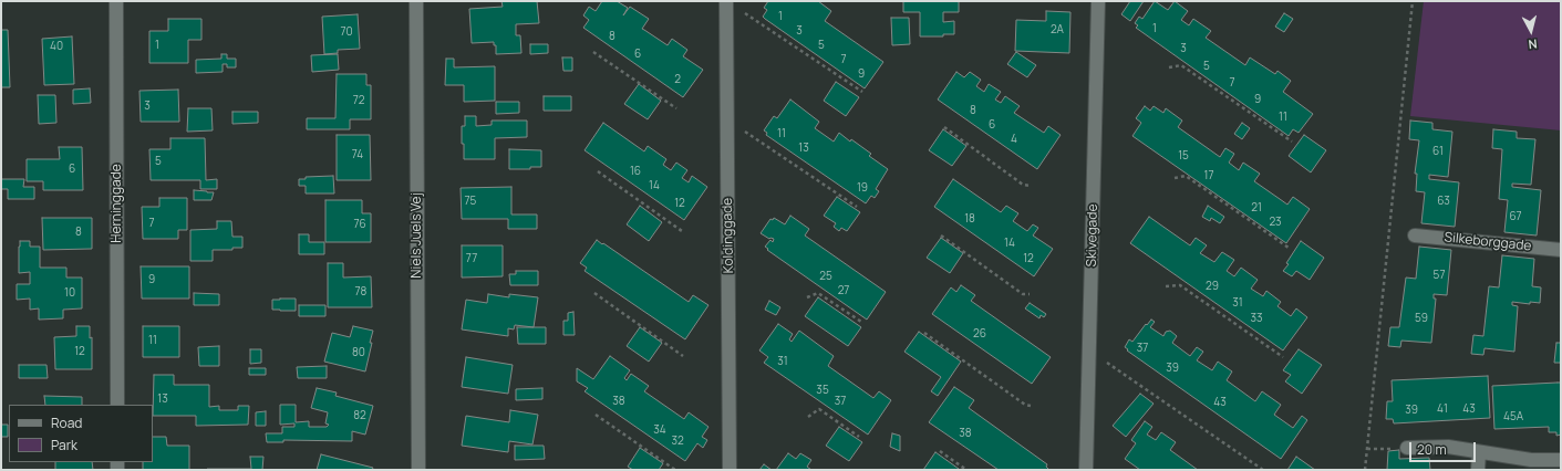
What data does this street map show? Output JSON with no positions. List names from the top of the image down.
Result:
{
  "streets": {
    "street": [
      "Herninggade",
      "Niels Juels Vej",
      "Koldinggade",
      "Skivegade",
      "Silkeborggade"
    ]
  },
  "house_numbers": [
    "1",
    "1",
    "2A",
    "3",
    "70",
    "8",
    "1",
    "5",
    "40",
    "3",
    "6",
    "7",
    "5",
    "9",
    "2",
    "7",
    "9",
    "72",
    "3",
    "8",
    "11",
    "6",
    "11",
    "4",
    "13",
    "61",
    "74",
    "15",
    "5",
    "6",
    "16",
    "17",
    "14",
    "19",
    "75",
    "63",
    "12",
    "21",
    "67",
    "18",
    "23",
    "7",
    "76",
    "8",
    "14",
    "77",
    "12",
    "57",
    "25",
    "9",
    "29",
    "27",
    "78",
    "10",
    "31",
    "33",
    "59",
    "26",
    "11",
    "37",
    "12",
    "80",
    "31",
    "39",
    "35",
    "13",
    "38",
    "37",
    "43",
    "41",
    "43",
    "39",
    "82",
    "45A",
    "34",
    "38",
    "32"
  ],
  "legend": ["Road", "Park"],
  "scale_bar": "20 m",
  "north": "bottom"
}
